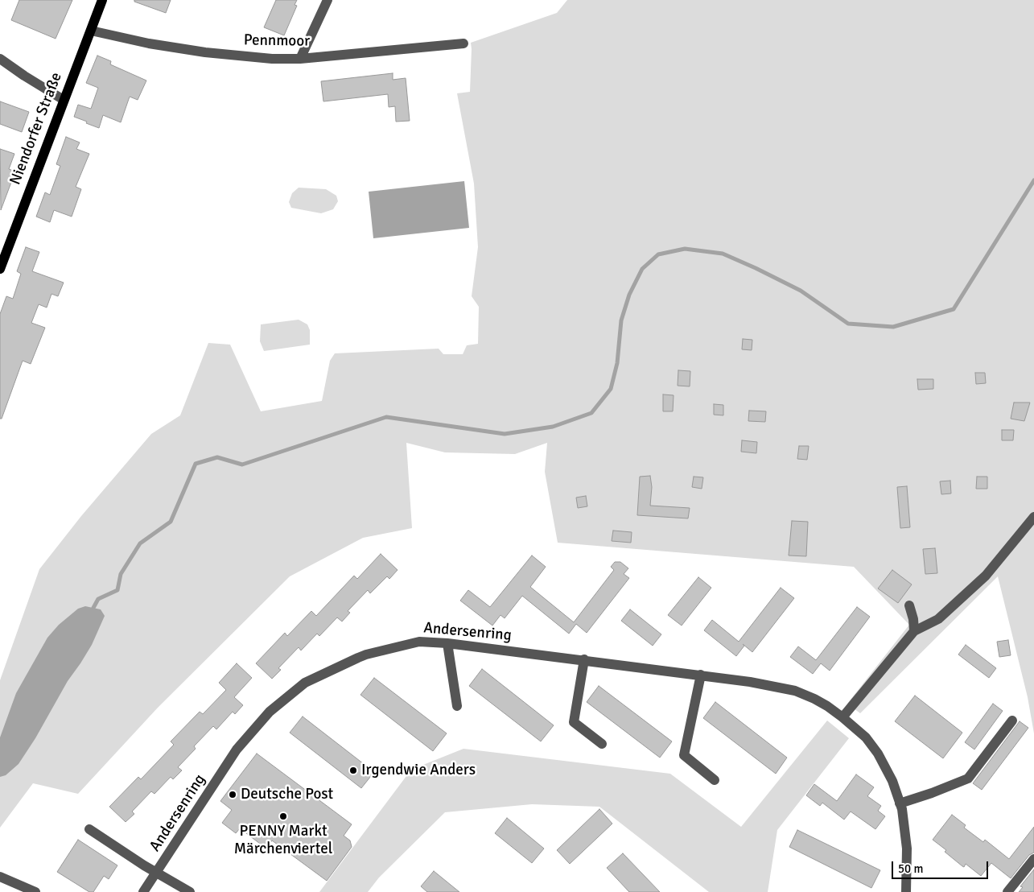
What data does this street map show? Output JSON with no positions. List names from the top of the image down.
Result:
{
  "streets": {
    "main road": ["Niendorfer Straße"],
    "street": ["Pennmoor", "Andersenring"]
  },
  "crossings": [
    ["Pennmoor", "Niendorfer Straße"]
  ],
  "places": ["Irgendwie Anders", "Deutsche Post", "PENNY Markt Märchenviertel"],
  "scale_bar": "50 m"
}
